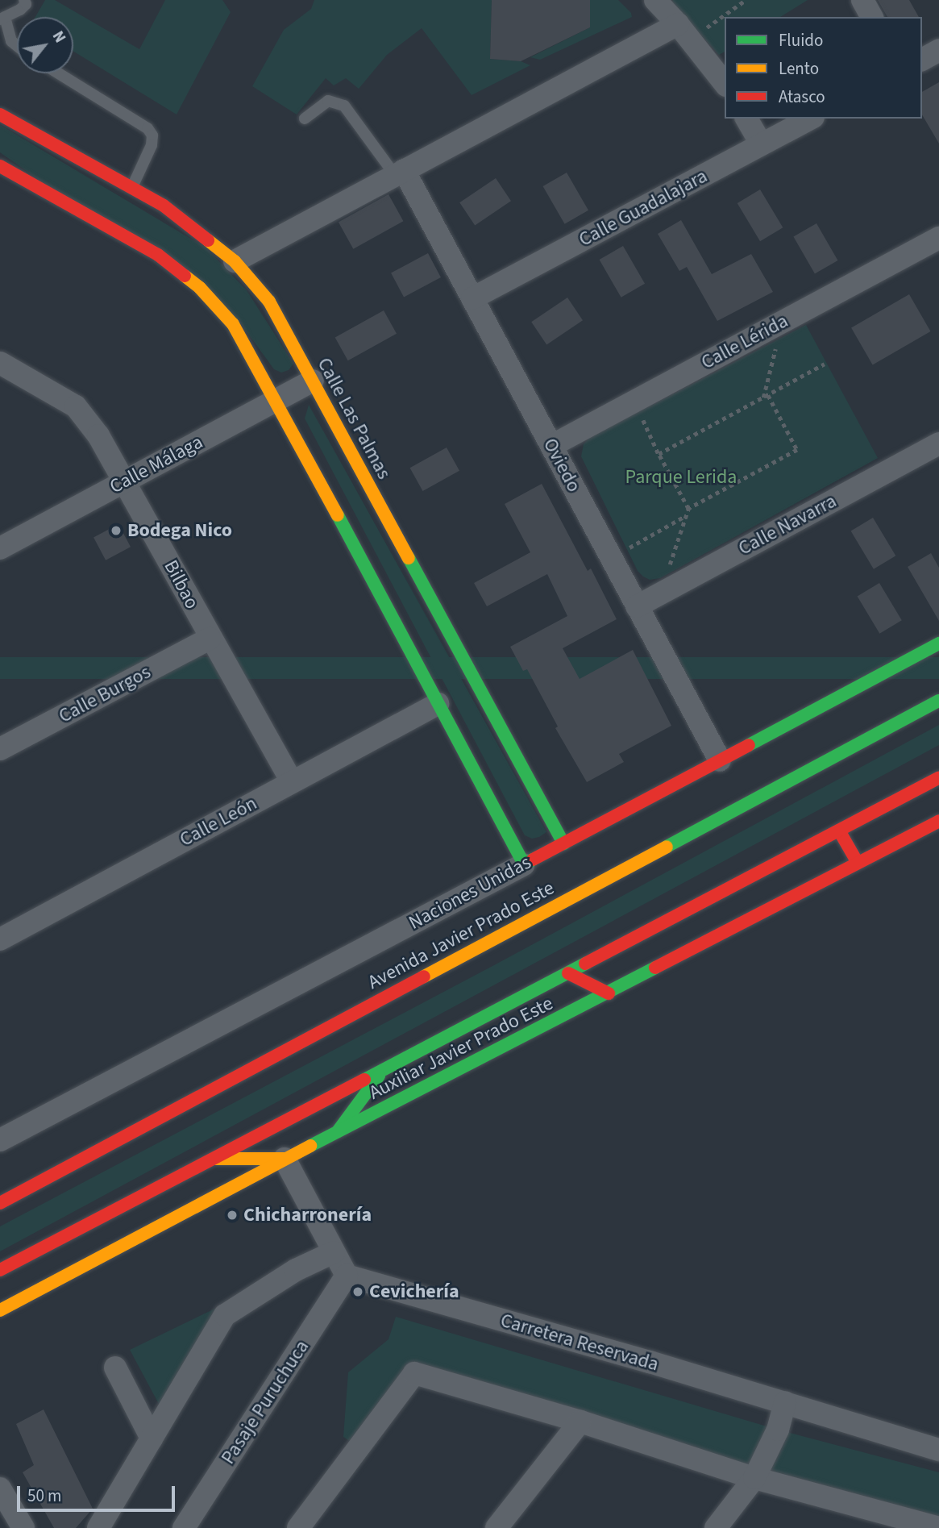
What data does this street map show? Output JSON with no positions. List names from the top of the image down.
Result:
{
  "streets": {
    "street": [
      "Calle Guadalajara",
      "Calle Lérida",
      "Calle Las Palmas",
      "Calle Málaga",
      "Oviedo",
      "Calle Navarra",
      "Bilbao",
      "Calle Burgos",
      "Calle León",
      "Naciones Unidas",
      "Avenida Javier Prado Este",
      "Auxiliar Javier Prado Este",
      "Carretera Reservada",
      "Pasaje Puruchuca"
    ]
  },
  "crossings": [
    ["Calle Guadalajara", "Oviedo"],
    ["Calle Lérida", "Oviedo"],
    ["Calle Las Palmas", "Calle Málaga"],
    ["Calle Las Palmas", "Naciones Unidas"],
    ["Calle Málaga", "Bilbao"],
    ["Oviedo", "Calle Navarra"],
    ["Oviedo", "Naciones Unidas"],
    ["Bilbao", "Calle Burgos"],
    ["Bilbao", "Calle León"],
    ["Carretera Reservada", "Pasaje Puruchuca"]
  ],
  "parks": ["Parque Lerida"],
  "places": ["Bodega Nico", "Chicharronería", "Cevichería"],
  "legend": ["Fluido", "Lento", "Atasco"],
  "scale_bar": "50 m",
  "north": "top right"
}
